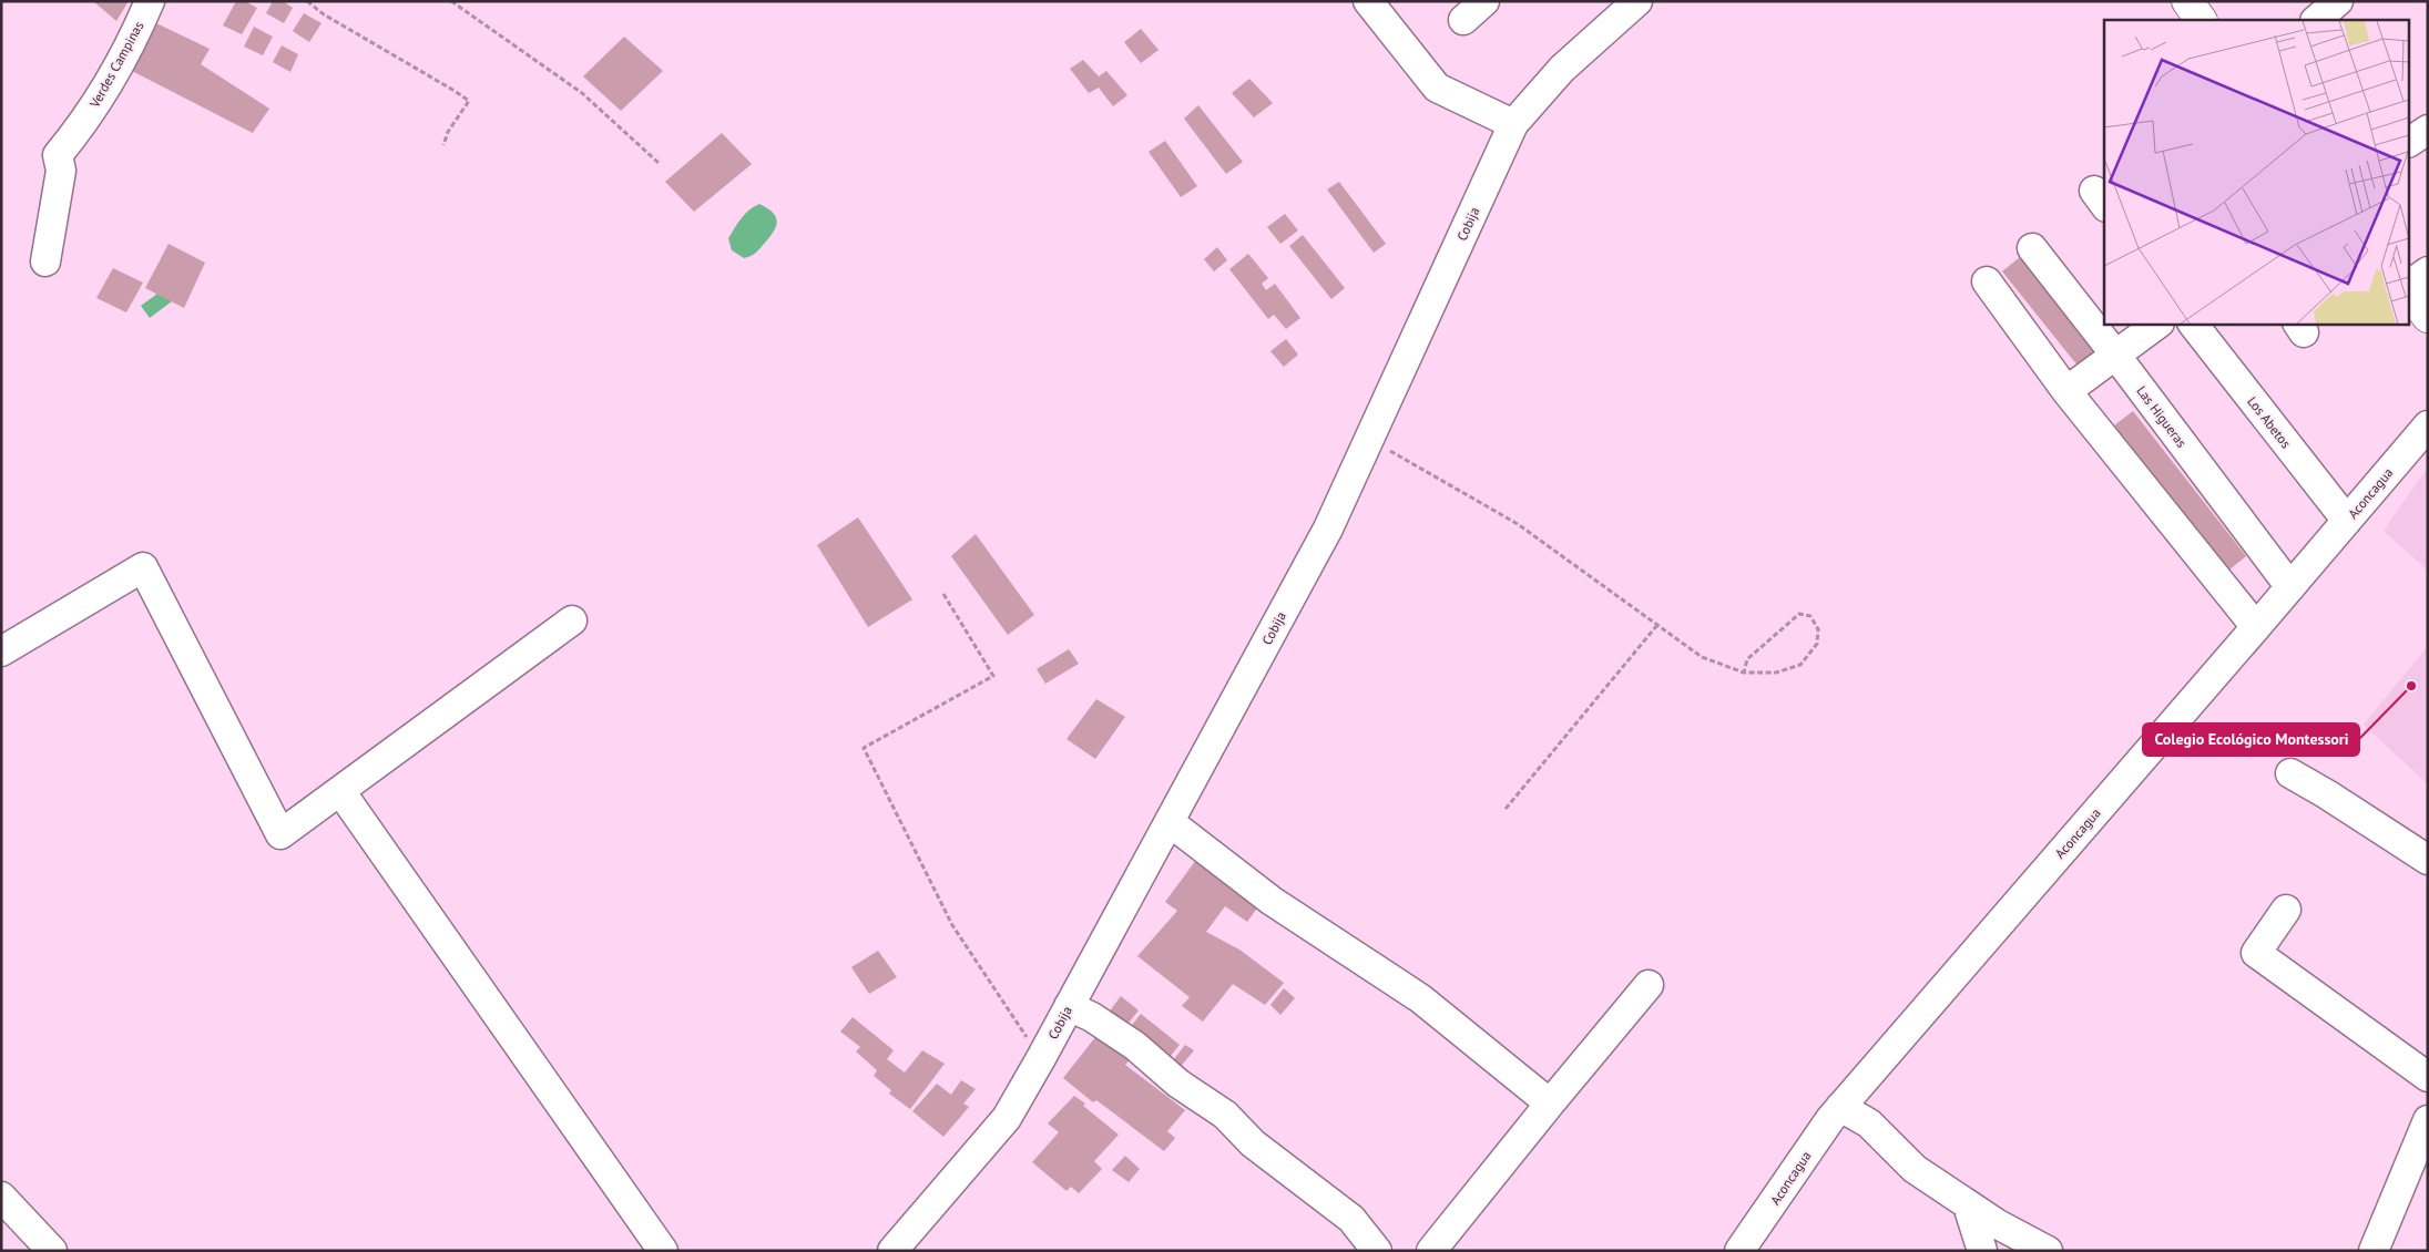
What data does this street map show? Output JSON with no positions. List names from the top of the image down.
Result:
{
  "streets": {
    "street": [
      "Verdes Campinas",
      "Cobija",
      "Las Higueras",
      "Los Abetos",
      "Aconcagua"
    ]
  },
  "crossings": [
    ["Las Higueras", "Aconcagua"],
    ["Los Abetos", "Aconcagua"]
  ],
  "places": ["Colegio Ecológico Montessori"]
}
